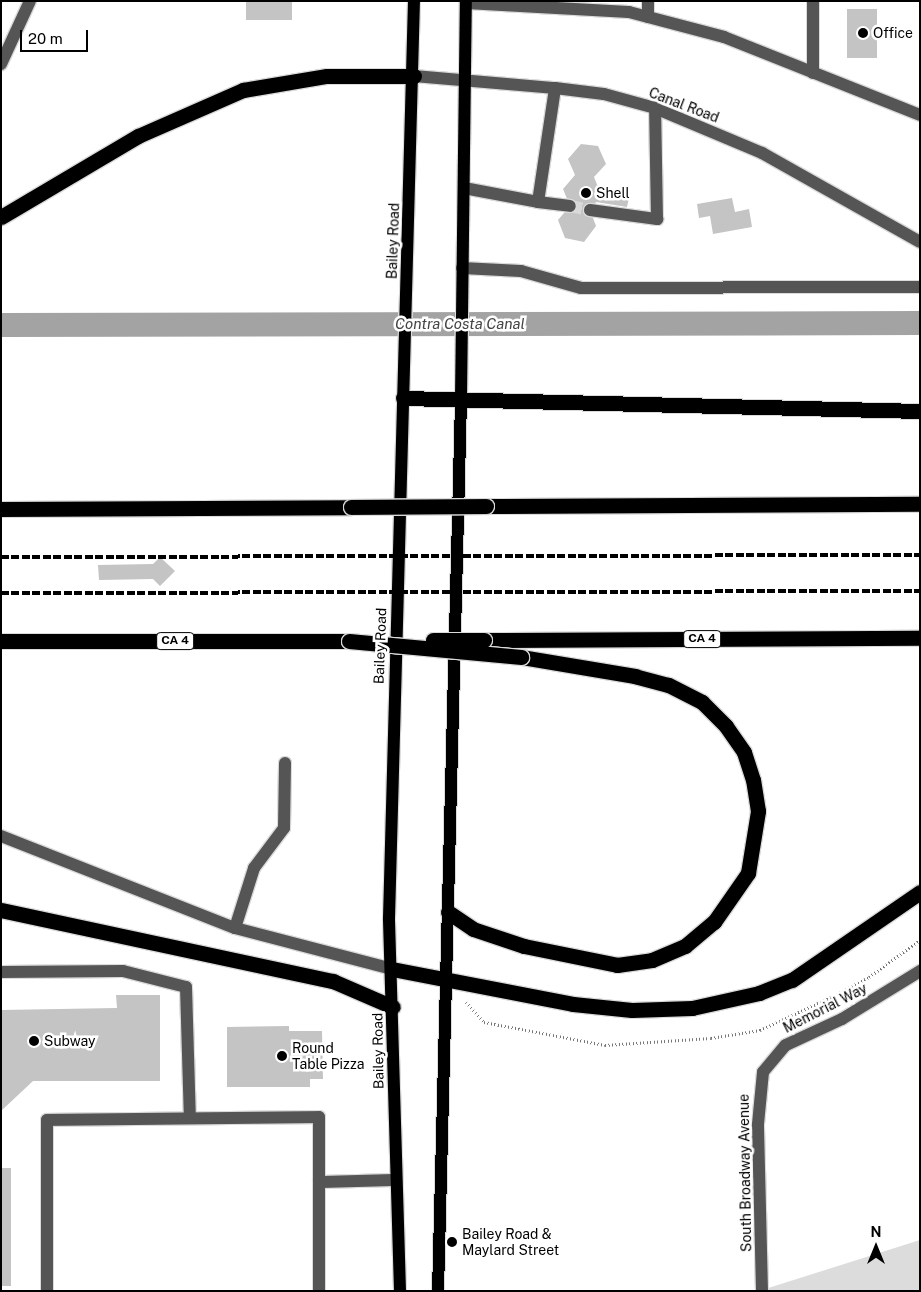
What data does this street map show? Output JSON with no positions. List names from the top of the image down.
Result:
{
  "streets": {
    "highway": ["CA 4"],
    "main road": ["Bailey Road"],
    "street": ["Canal Road", "Memorial Way", "South Broadway Avenue"]
  },
  "crossings": [
    ["Canal Road", "Bailey Road"],
    ["Memorial Way", "South Broadway Avenue"]
  ],
  "water": ["Contra Costa Canal"],
  "places": [
    "Office",
    "Shell",
    "Subway",
    "Round Table Pizza",
    "Bailey Road & Maylard Street"
  ],
  "scale_bar": "20 m",
  "north": "top"
}
